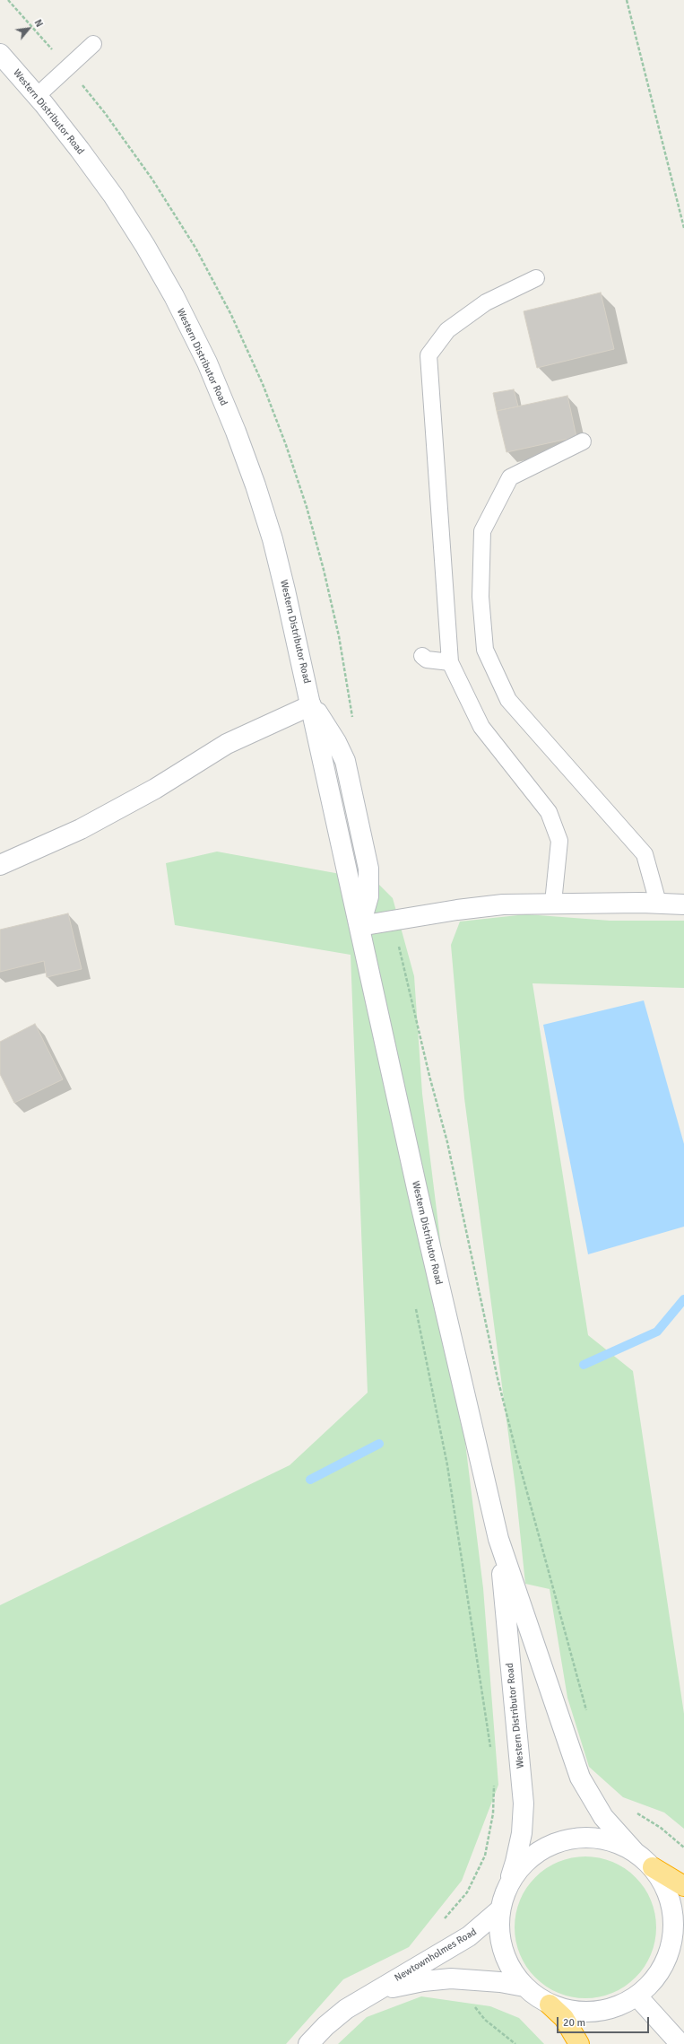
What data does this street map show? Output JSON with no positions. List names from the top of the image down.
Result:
{
  "streets": {
    "main road": ["Western Distributor Road", "Newtownholmes Road"]
  },
  "scale_bar": "20 m",
  "north": "top right"
}
